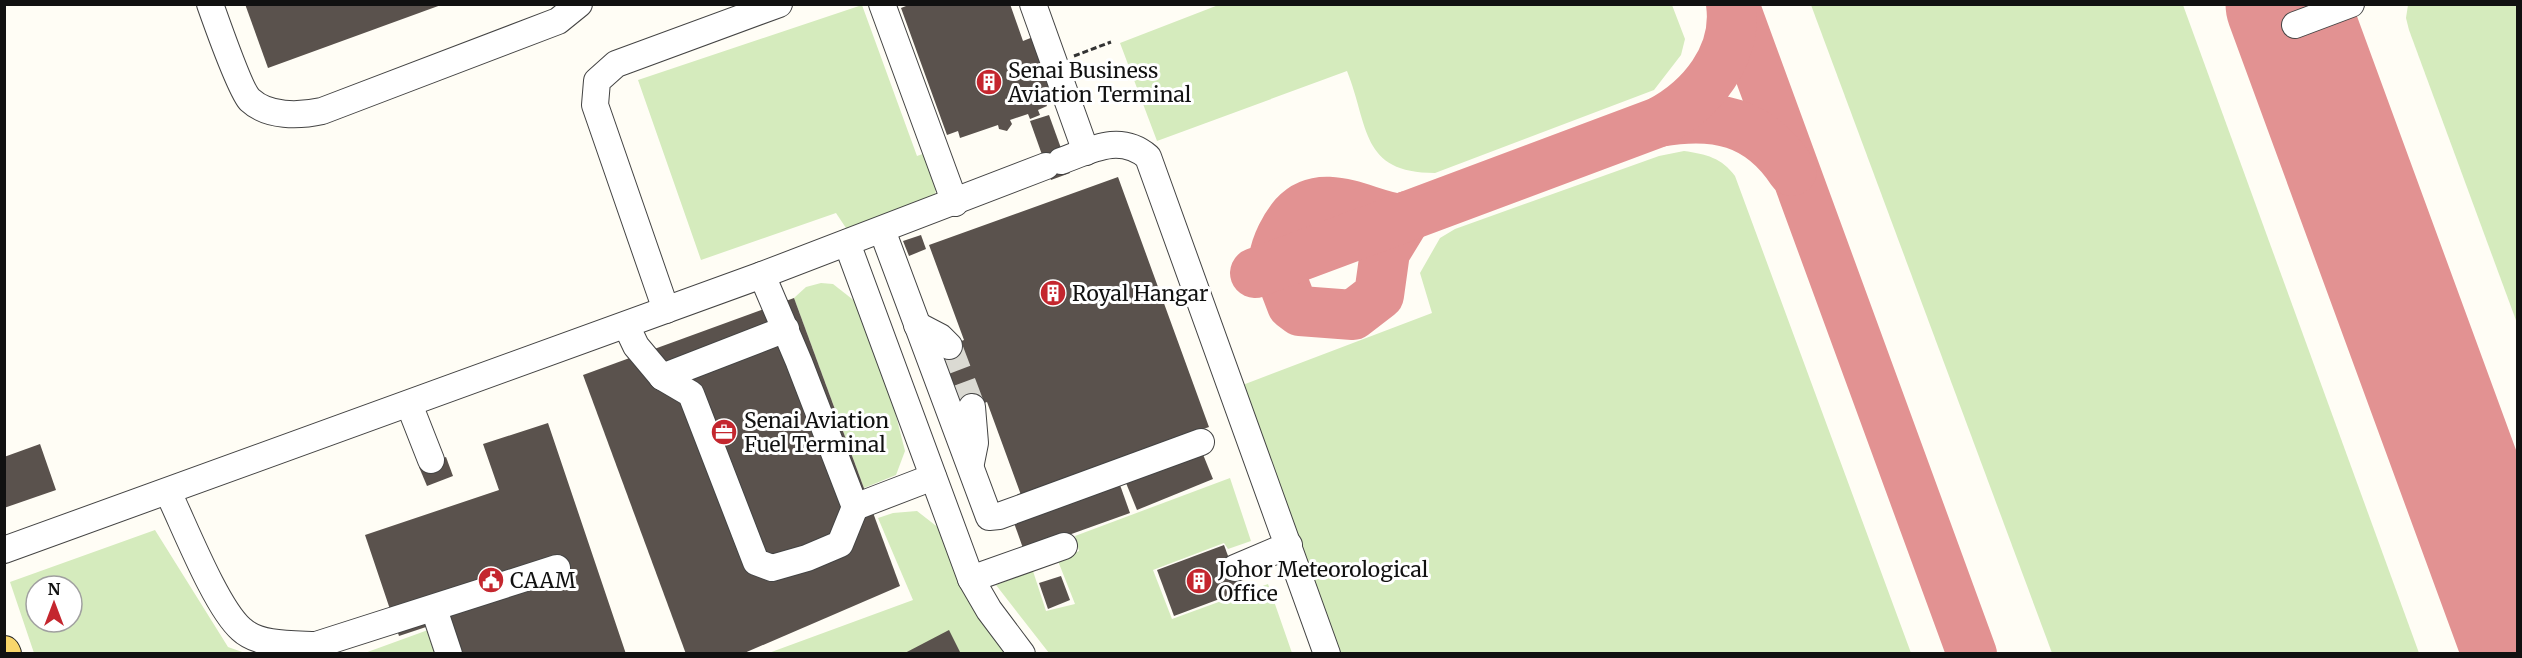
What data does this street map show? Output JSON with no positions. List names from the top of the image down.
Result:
{
  "places": {
    "building": ["Senai Business Aviation Terminal", "Royal Hangar", "Johor Meteorological Office"],
    "office": ["Senai Aviation Fuel Terminal"],
    "public building": ["CAAM"]
  },
  "north": "top"
}
